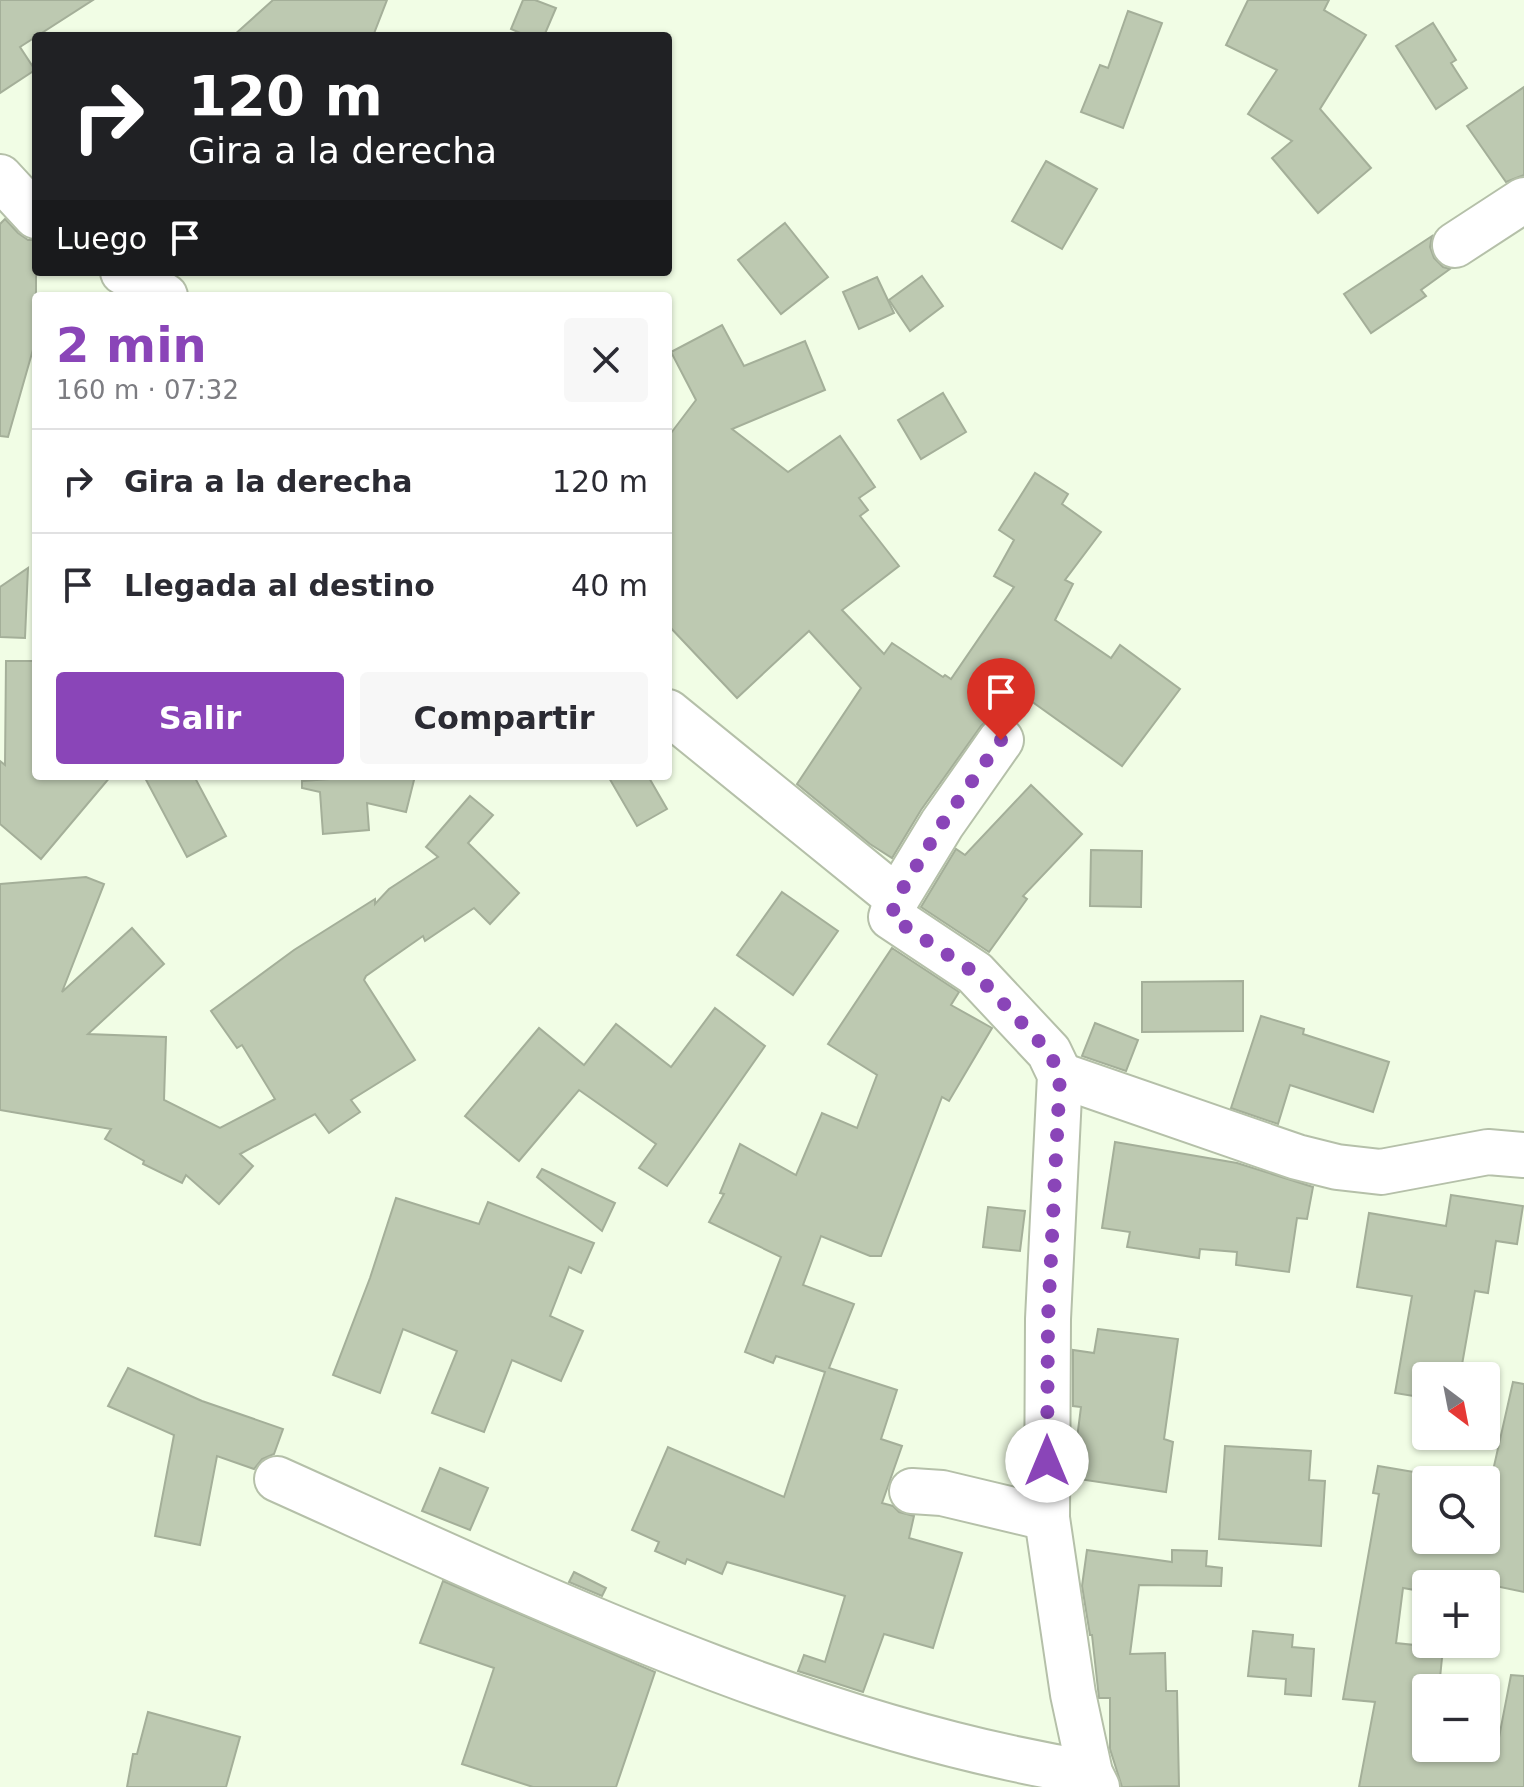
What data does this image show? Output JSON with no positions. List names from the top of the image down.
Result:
{
  "north": "bottom right",
  "page": {
    "turn": ["120 m", "Gira a la derecha"],
    "then": "Luego",
    "heading": ["2 min", "160 m · 07:32"],
    "list": [
      {
        "name": "Gira a la derecha",
        "value": "120 m"
      },
      {
        "name": "Llegada al destino",
        "value": "40 m"
      }
    ],
    "buttons": ["Salir", "Compartir"],
    "map_buttons": ["+", "−"]
  }
}
